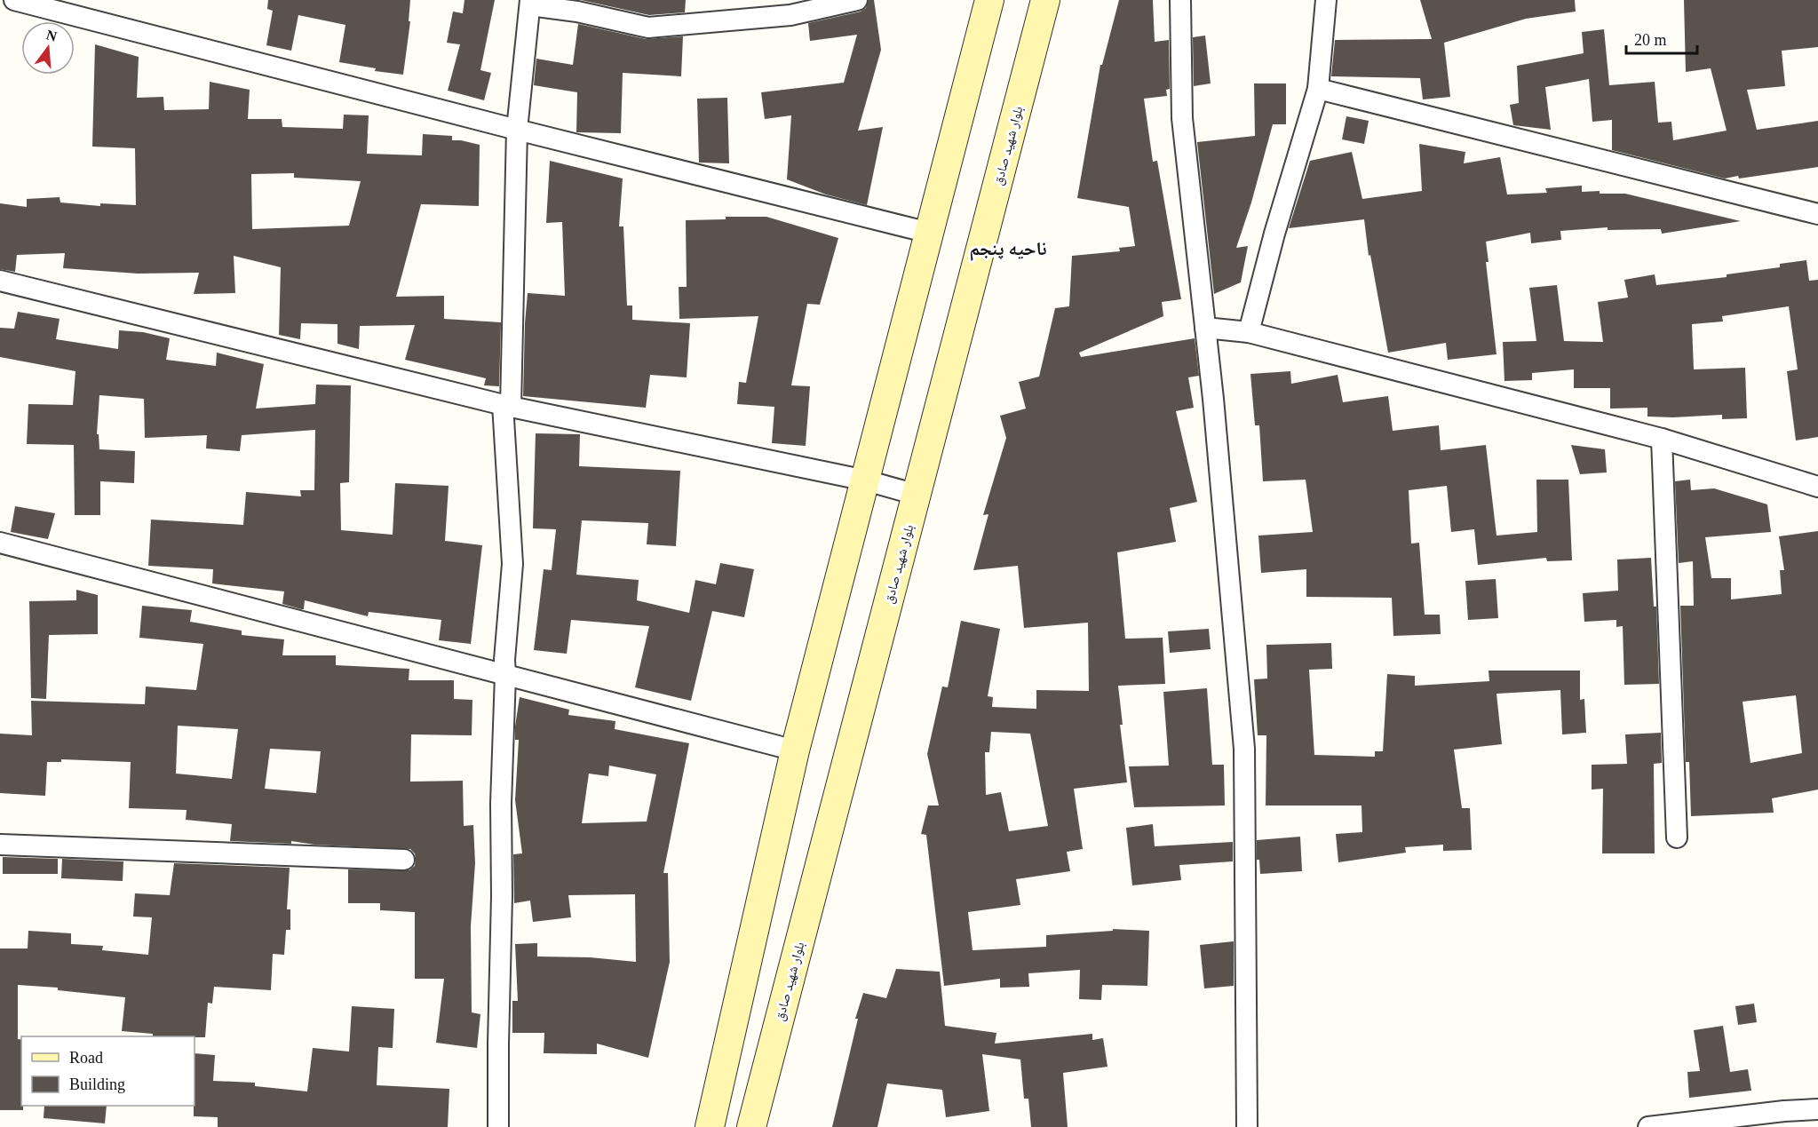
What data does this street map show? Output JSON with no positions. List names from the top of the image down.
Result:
{
  "streets": {
    "main road": ["بلوار شهید صادق"]
  },
  "districts": ["ناحیه پنجم"],
  "legend": ["Road", "Building"],
  "scale_bar": "20 m",
  "north": "top"
}
